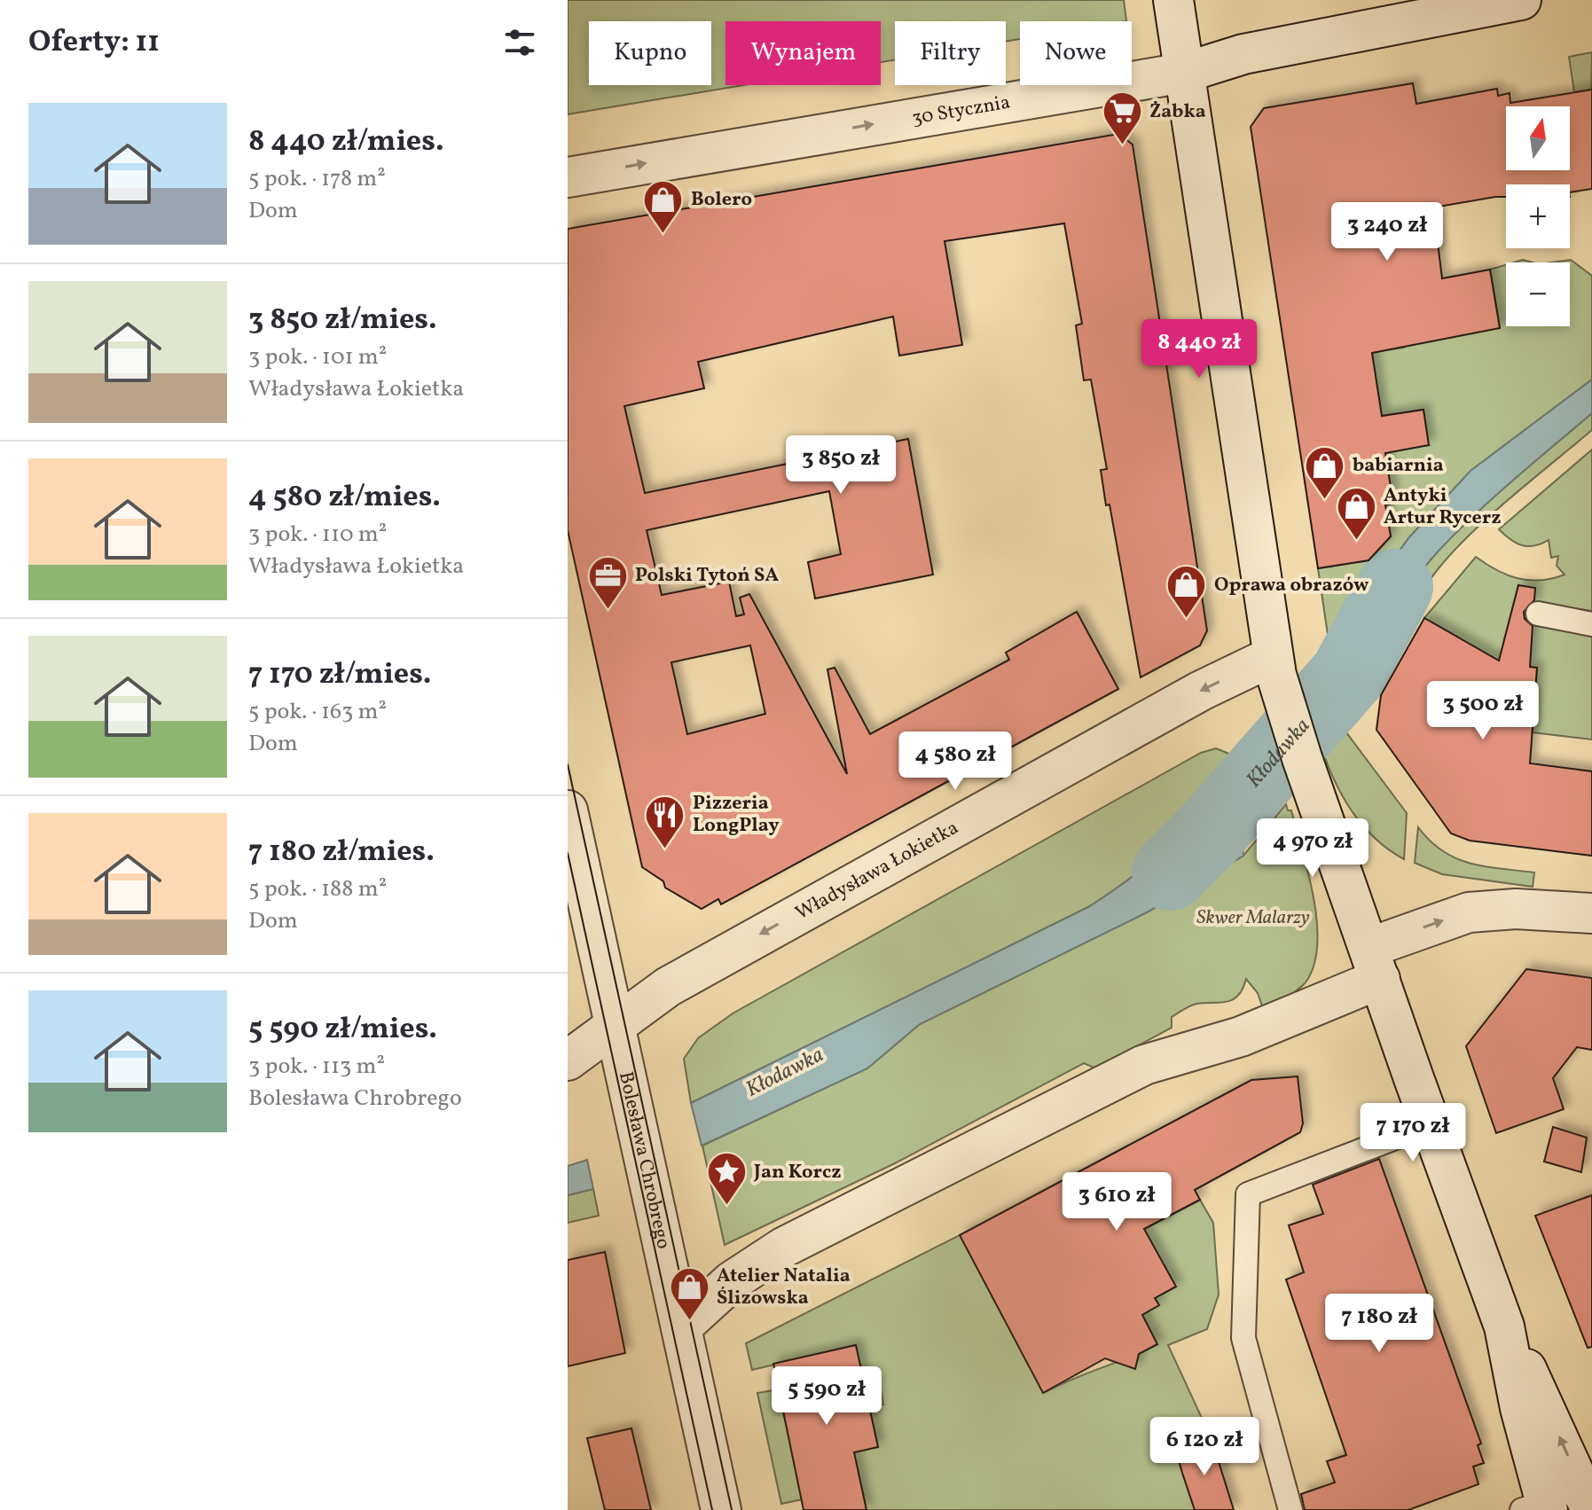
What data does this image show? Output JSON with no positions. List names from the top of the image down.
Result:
{
  "streets": {
    "street": ["30 Stycznia", "Władysława Łokietka", "Bolesława Chrobrego"]
  },
  "crossings": [
    ["Władysława Łokietka", "Bolesława Chrobrego"]
  ],
  "one_way": ["30 Stycznia"],
  "water": ["Kłodawka"],
  "parks": ["Skwer Malarzy"],
  "places": {
    "supermarket": ["Żabka"],
    "shop": [
      "Bolero",
      "babiarnia",
      "Antyki Artur Rycerz",
      "Oprawa obrazów",
      "Atelier Natalia Ślizowska"
    ],
    "office": ["Polski Tytoń SA"],
    "restaurant": ["Pizzeria LongPlay"],
    "place": ["Jan Korcz"]
  },
  "north": "top",
  "page": {
    "heading": "Oferty: 11",
    "chip": [
      "Kupno",
      "Wynajem",
      "Filtry",
      "Nowe"
    ],
    "list": [
      {
        "name": "8 440 zł/mies.",
        "note": "5 pok. · 178 m² · Dom"
      },
      {
        "name": "3 850 zł/mies.",
        "note": "3 pok. · 101 m² · Władysława Łokietka"
      },
      {
        "name": "4 580 zł/mies.",
        "note": "3 pok. · 110 m² · Władysława Łokietka"
      },
      {
        "name": "7 170 zł/mies.",
        "note": "5 pok. · 163 m² · Dom"
      },
      {
        "name": "7 180 zł/mies.",
        "note": "5 pok. · 188 m² · Dom"
      },
      {
        "name": "5 590 zł/mies.",
        "note": "3 pok. · 113 m² · Bolesława Chrobrego"
      }
    ],
    "map_buttons": ["+", "−"],
    "price": [
      "3 240 zł",
      "8 440 zł",
      "3 850 zł",
      "3 500 zł",
      "4 580 zł",
      "4 970 zł",
      "7 170 zł",
      "3 610 zł",
      "7 180 zł",
      "5 590 zł",
      "6 120 zł"
    ]
  }
}
